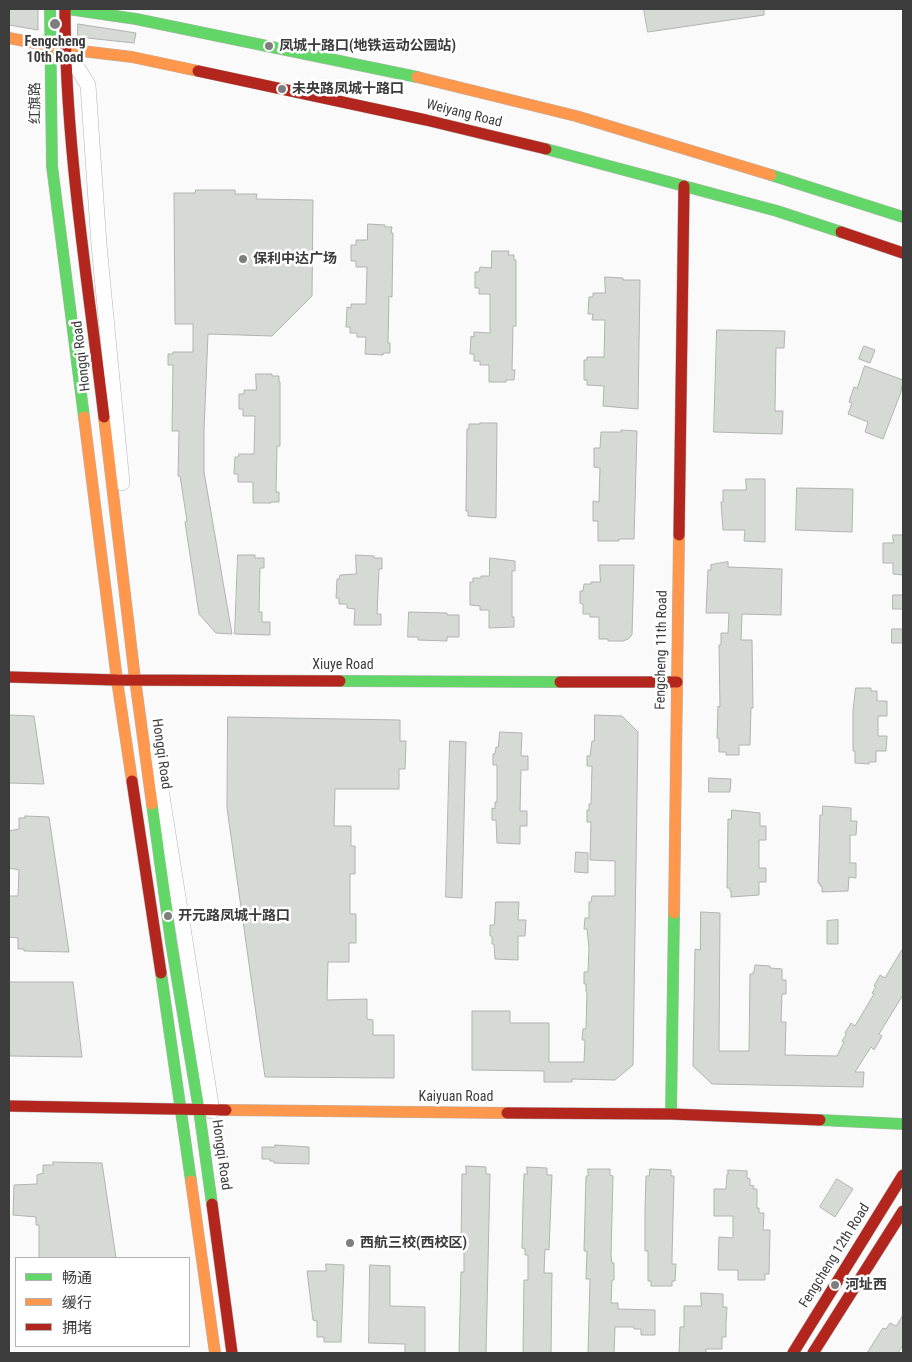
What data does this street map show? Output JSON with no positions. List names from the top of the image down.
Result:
{
  "streets": {
    "main road": [
      "红旗路",
      "Weiyang Road",
      "Hongqi Road",
      "Fengcheng 11th Road",
      "Xiuye Road",
      "Kaiyuan Road",
      "Fengcheng 12th Road"
    ]
  },
  "crossings": [
    ["红旗路", "Weiyang Road"],
    ["红旗路", "Xiuye Road"],
    ["Weiyang Road", "Fengcheng 11th Road"],
    ["Hongqi Road", "Kaiyuan Road"],
    ["Fengcheng 11th Road", "Xiuye Road"],
    ["Fengcheng 11th Road", "Kaiyuan Road"]
  ],
  "places": [
    "Fengcheng 10th Road",
    "凤城十路口(地铁运动公园站)",
    "未央路凤城十路口",
    "保利中达广场",
    "开元路凤城十路口",
    "西航三校(西校区)",
    "河址西"
  ],
  "legend": ["畅通", "缓行", "拥堵"]
}
